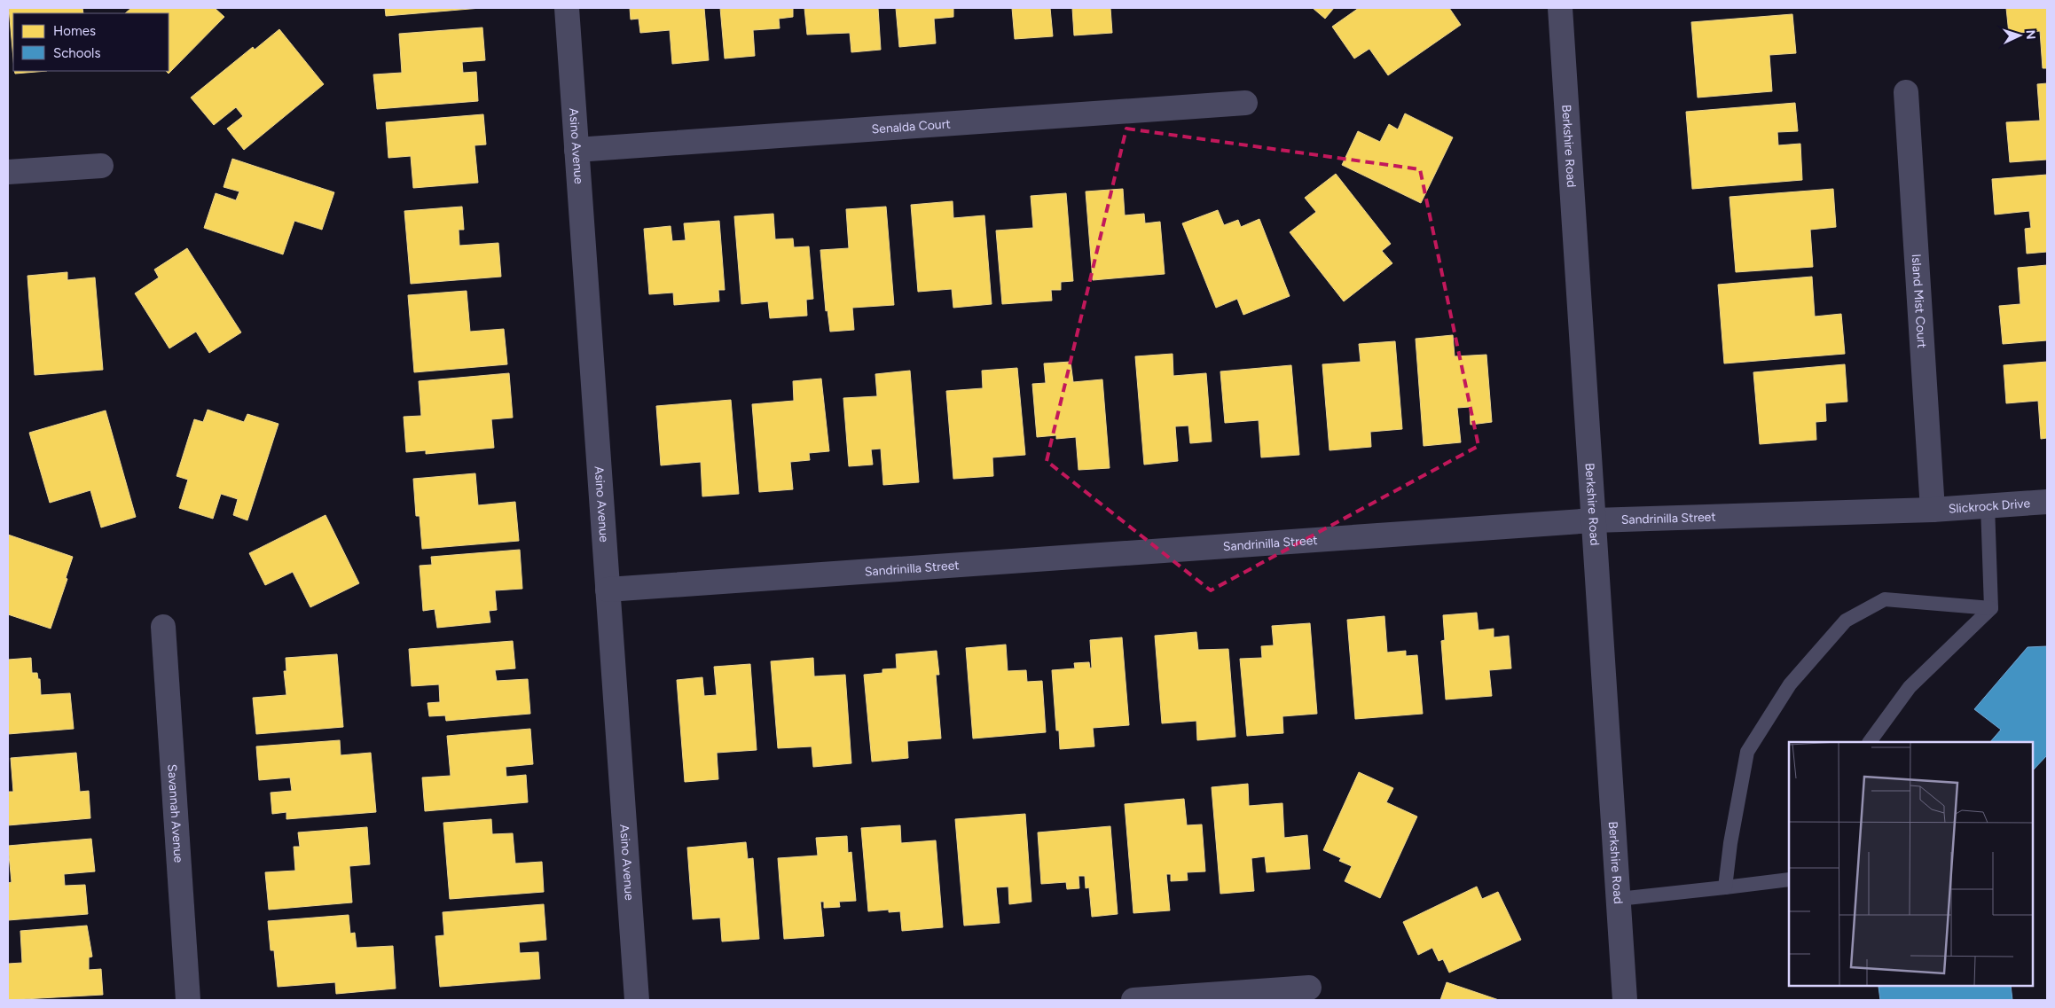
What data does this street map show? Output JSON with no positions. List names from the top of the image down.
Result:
{
  "streets": {
    "street": [
      "Senalda Court",
      "Berkshire Road",
      "Asino Avenue",
      "Island Mist Court",
      "Slickrock Drive",
      "Sandrinilla Street",
      "Savannah Avenue"
    ]
  },
  "crossings": [
    ["Senalda Court", "Asino Avenue"],
    ["Berkshire Road", "Sandrinilla Street"],
    ["Asino Avenue", "Sandrinilla Street"],
    ["Island Mist Court", "Slickrock Drive"],
    ["Island Mist Court", "Sandrinilla Street"],
    ["Slickrock Drive", "Sandrinilla Street"]
  ],
  "legend": ["Homes", "Schools"],
  "north": "right"
}
